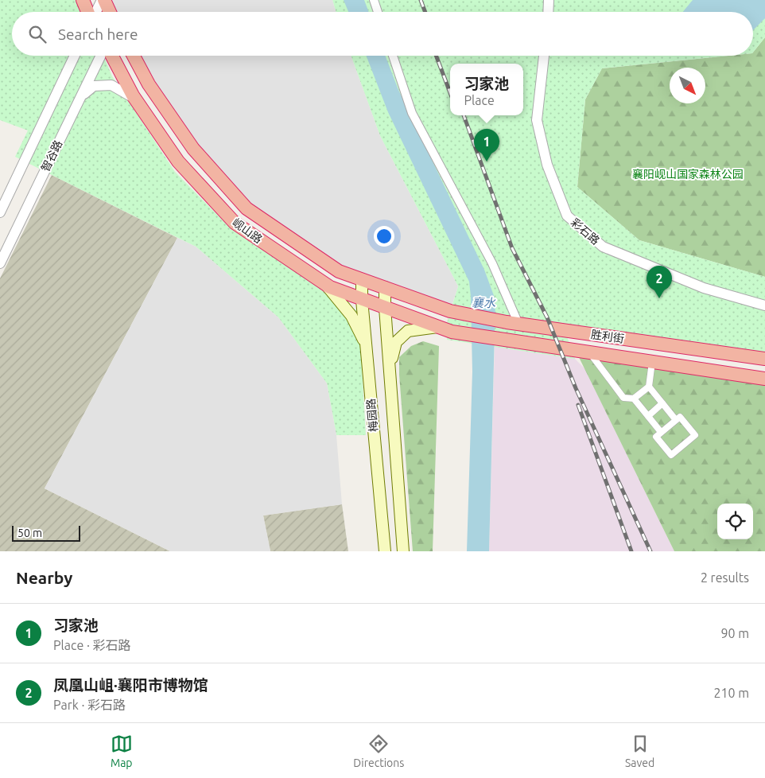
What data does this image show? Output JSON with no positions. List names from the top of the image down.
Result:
{
  "streets": {
    "highway": ["岘山路", "胜利街"],
    "main road": ["梅园路"],
    "street": ["智谷路", "彩石路"]
  },
  "crossings": [
    ["岘山路", "胜利街"],
    ["岘山路", "梅园路"]
  ],
  "water": ["襄水"],
  "parks": ["襄阳岘山国家森林公园"],
  "scale_bar": "50 m",
  "north": "bottom right",
  "page": {
    "search": "Search here",
    "popup": ["习家池", "Place"],
    "pins": ["1", "2"],
    "scale": "50 m",
    "heading": ["Nearby", "2 results"],
    "list": [
      {
        "mark": "1",
        "name": "习家池",
        "note": "Place · 彩石路",
        "value": "90 m"
      },
      {
        "mark": "2",
        "name": "凤凰山岨·襄阳市博物馆",
        "note": "Park · 彩石路",
        "value": "210 m"
      }
    ],
    "nav": ["Map", "Directions", "Saved"]
  }
}
